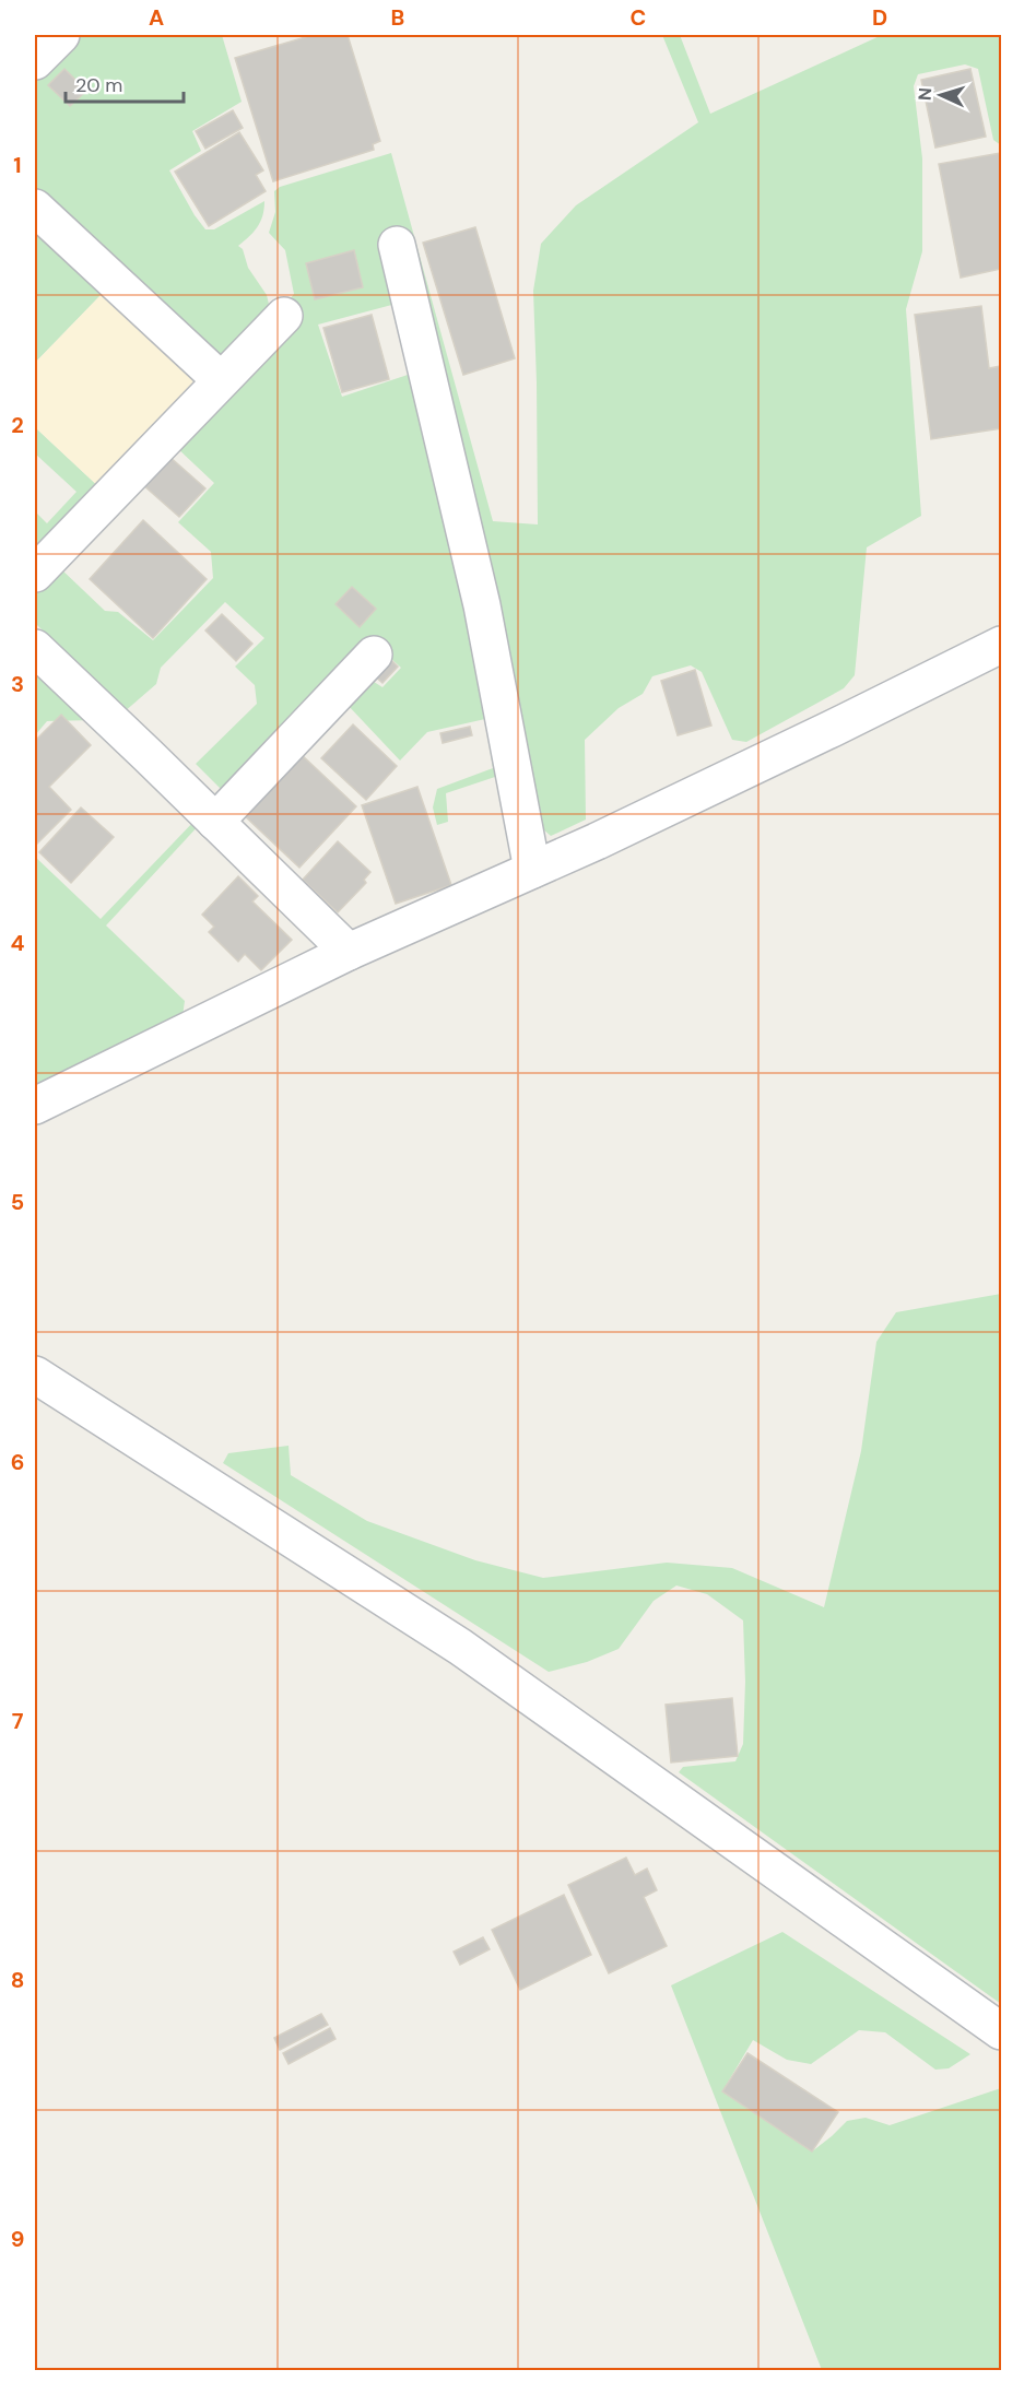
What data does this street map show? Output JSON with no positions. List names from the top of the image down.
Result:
{
  "scale_bar": "20 m",
  "north": "left",
  "grid": {
    "columns": [
      "A",
      "B",
      "C",
      "D"
    ],
    "rows": [
      "1",
      "2",
      "3",
      "4",
      "5",
      "6",
      "7",
      "8",
      "9"
    ]
  }
}
